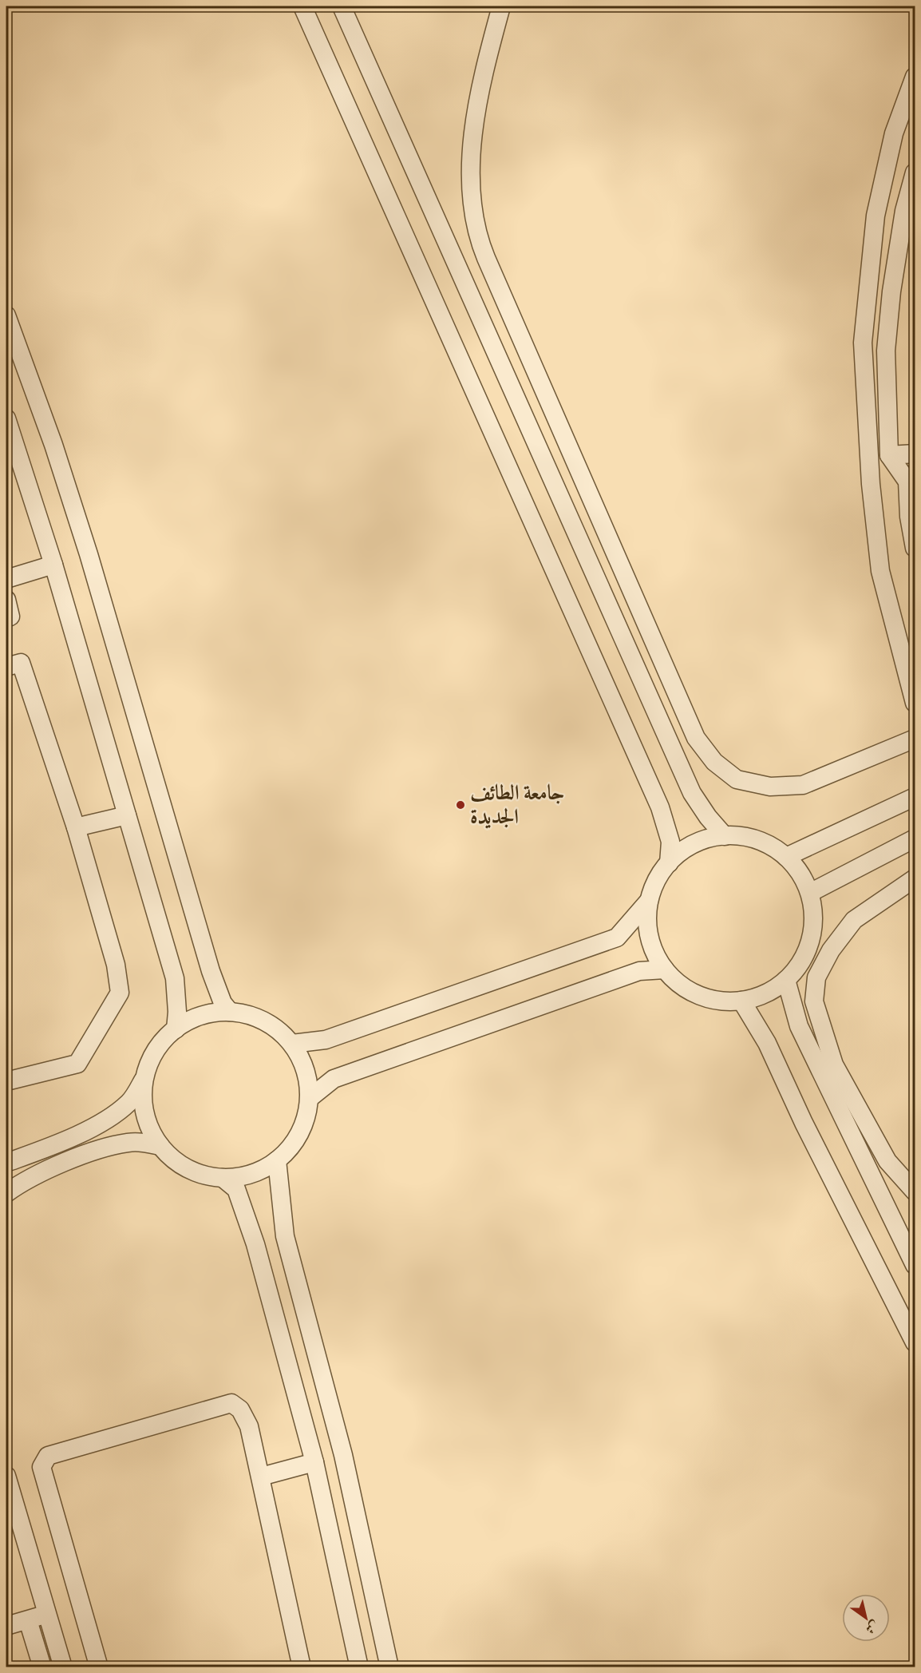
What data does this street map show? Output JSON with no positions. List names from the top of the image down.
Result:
{
  "places": ["جامعة الطائف الجديدة"],
  "north": "bottom right"
}
